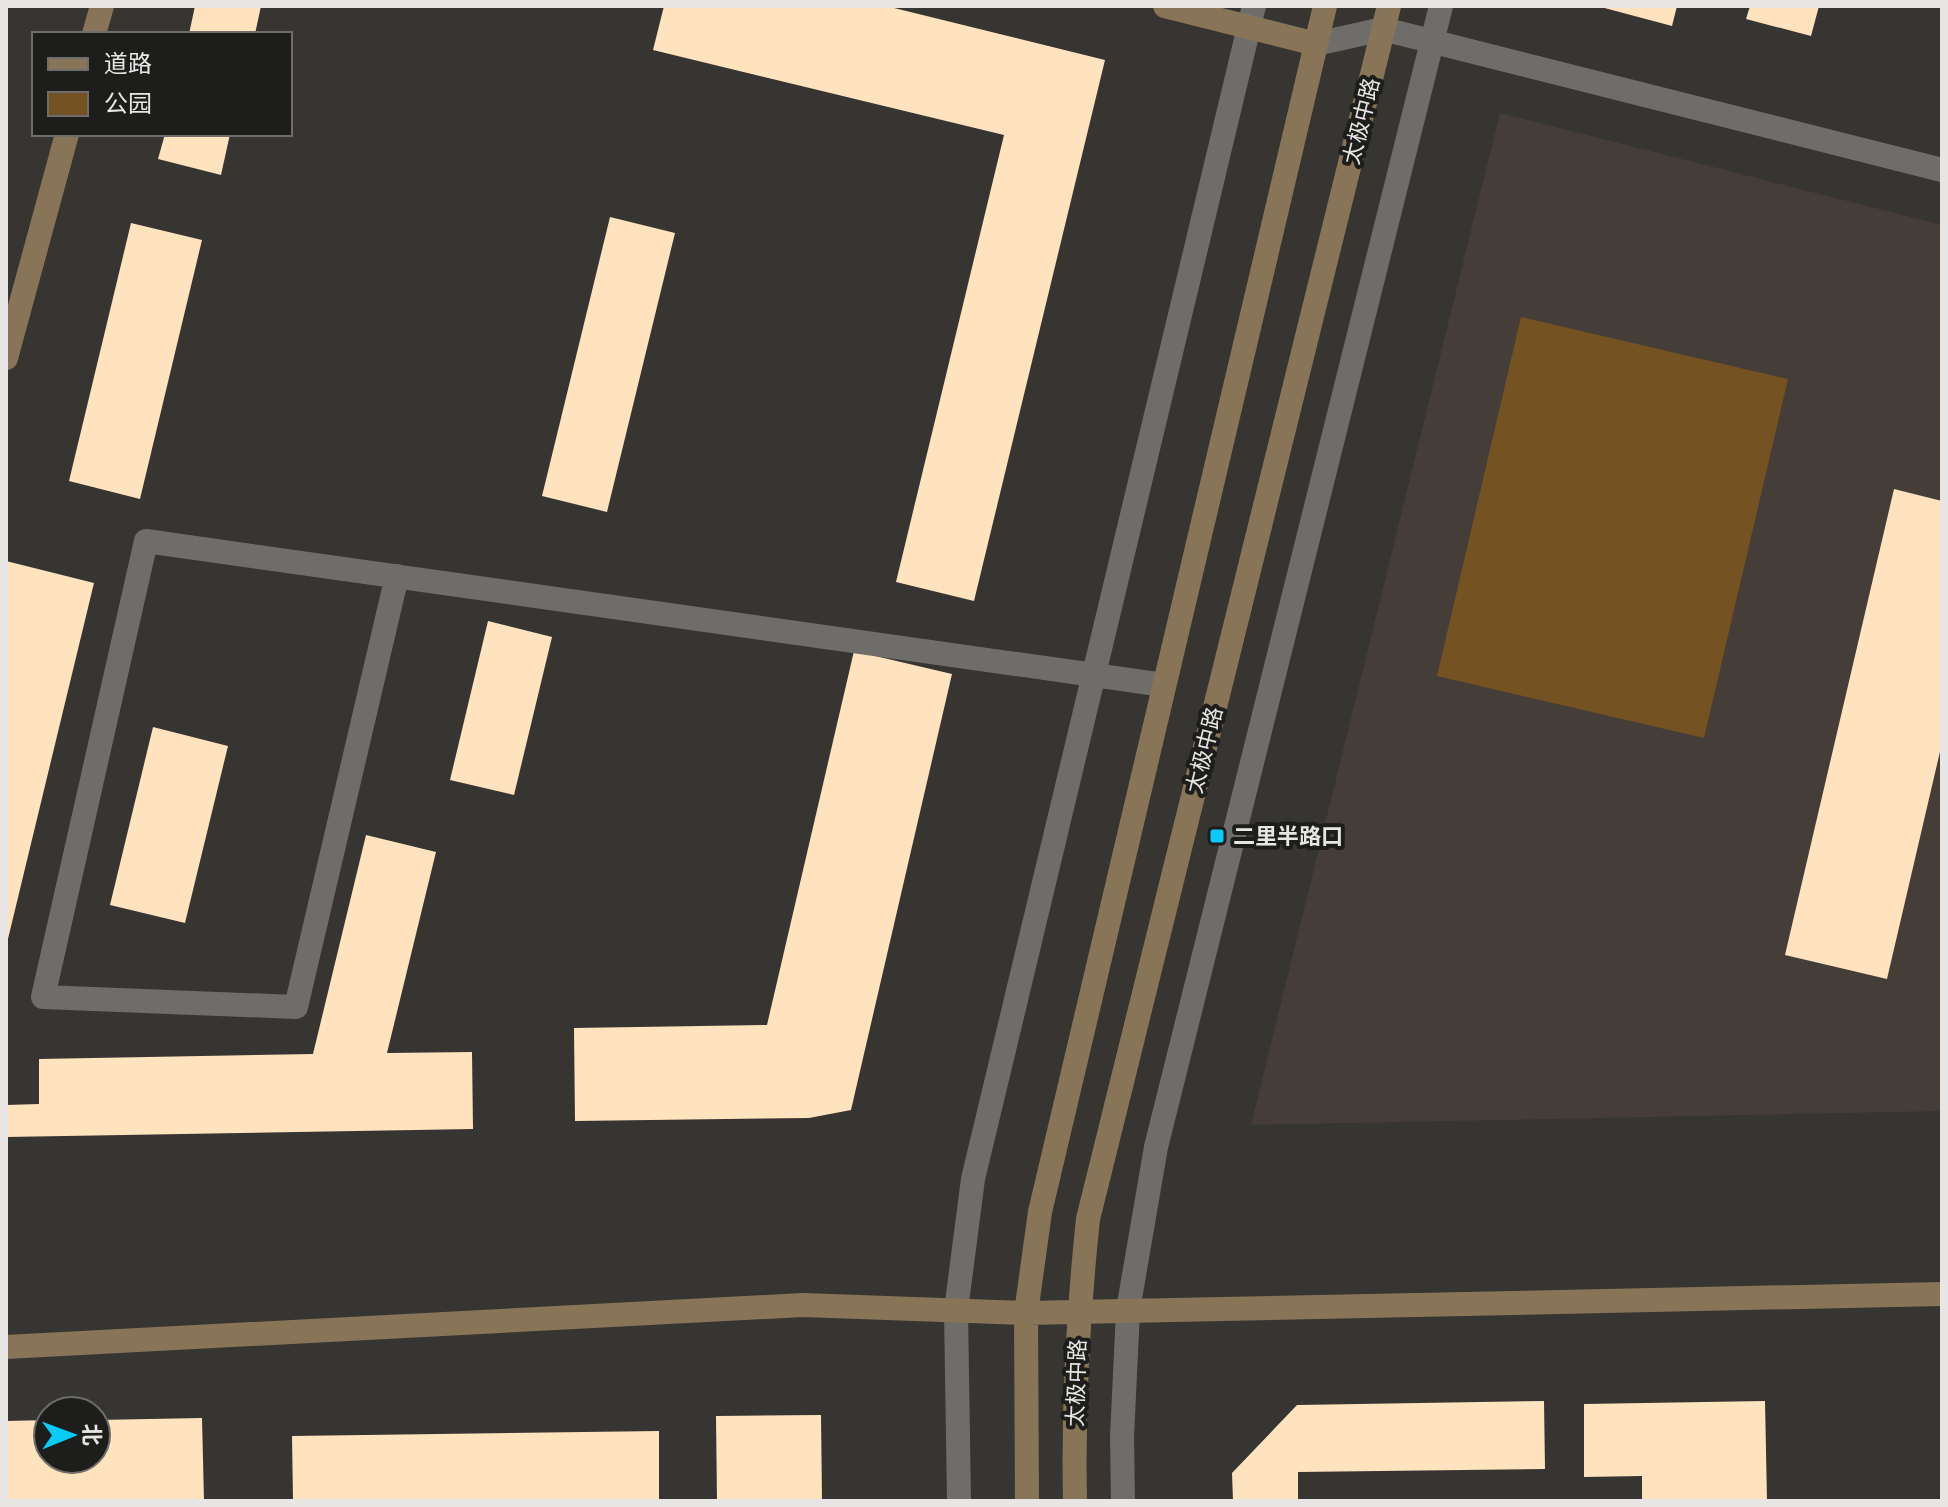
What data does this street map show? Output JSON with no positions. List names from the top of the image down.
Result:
{
  "streets": {
    "main road": ["太极中路"]
  },
  "places": {
    "transit": ["二里半路口"]
  },
  "legend": ["道路", "公园"],
  "north": "right"
}
